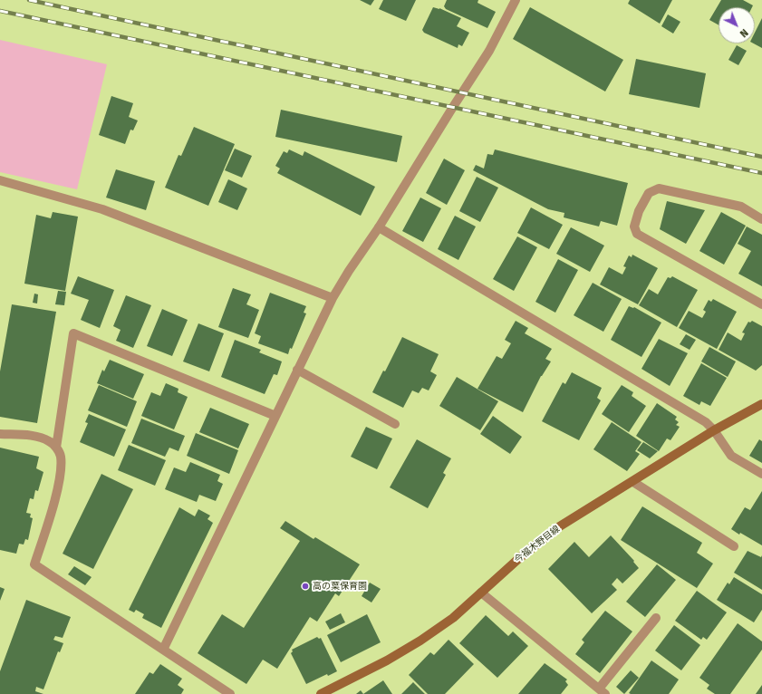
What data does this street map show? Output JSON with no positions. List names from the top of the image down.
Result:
{
  "streets": {
    "main road": ["今福木野目線"]
  },
  "places": ["高の葉保育園"],
  "north": "bottom right"
}
